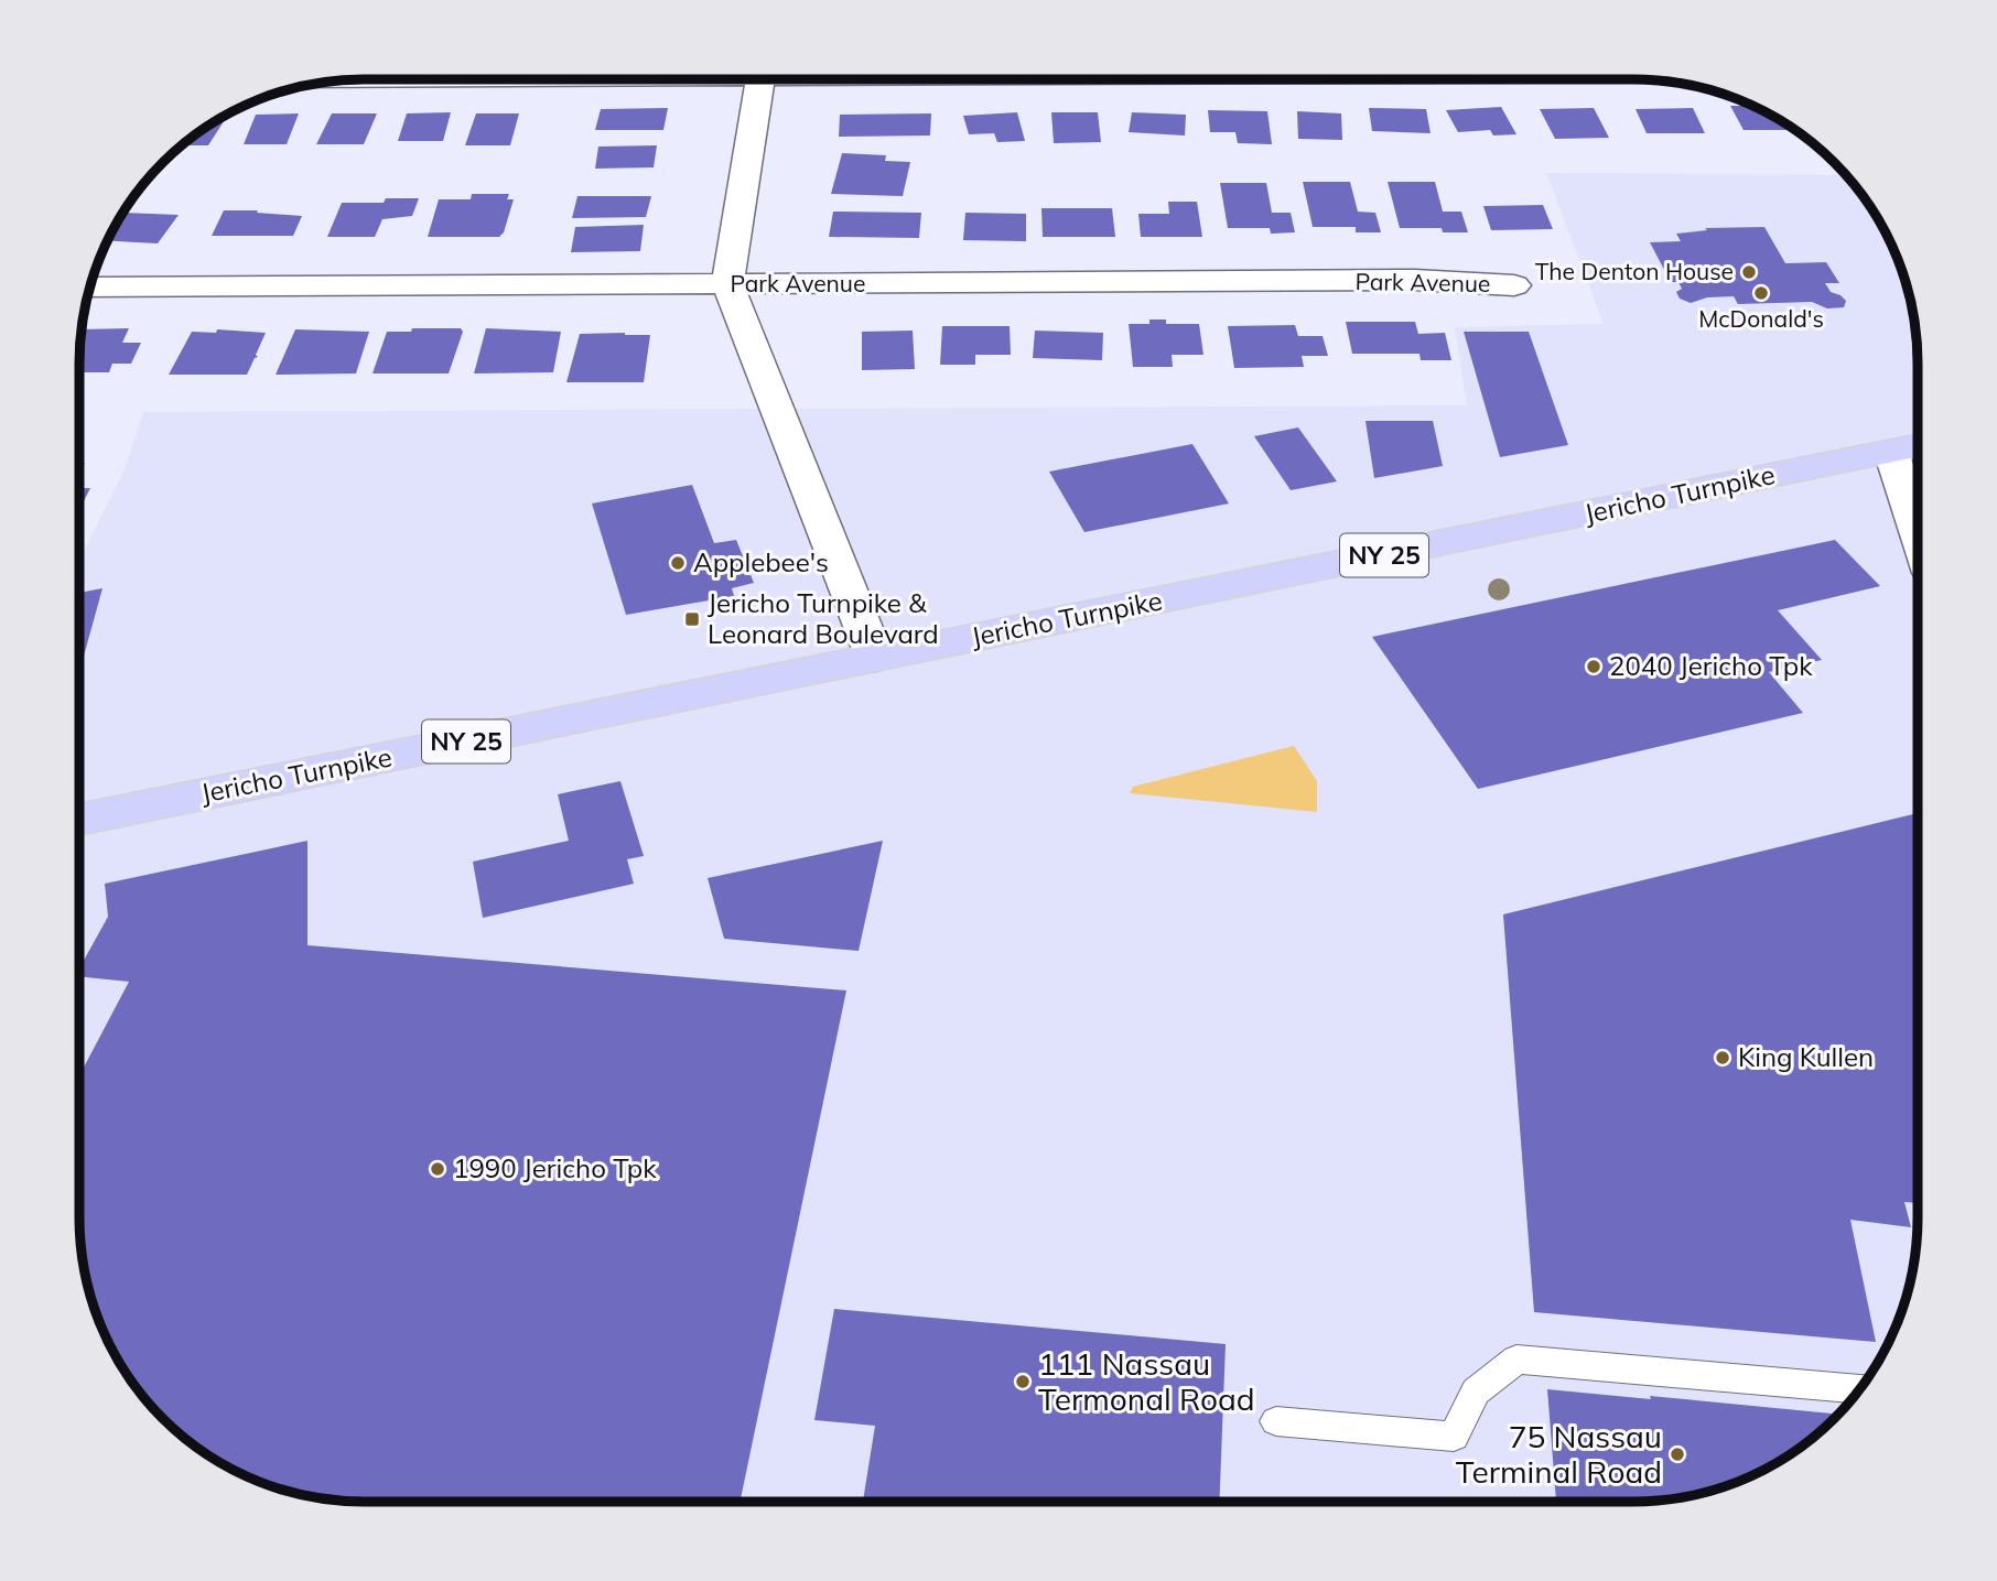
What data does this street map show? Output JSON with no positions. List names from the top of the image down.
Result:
{
  "streets": {
    "main road": ["Jericho Turnpike", "NY 25"],
    "street": ["Park Avenue"]
  },
  "places": {
    "other": [
      "The Denton House",
      "McDonald's",
      "Applebee's",
      "2040 Jericho Tpk",
      "King Kullen",
      "1990 Jericho Tpk",
      "111 Nassau Termonal Road",
      "75 Nassau Terminal Road"
    ],
    "transit": ["Jericho Turnpike & Leonard Boulevard"]
  }
}
